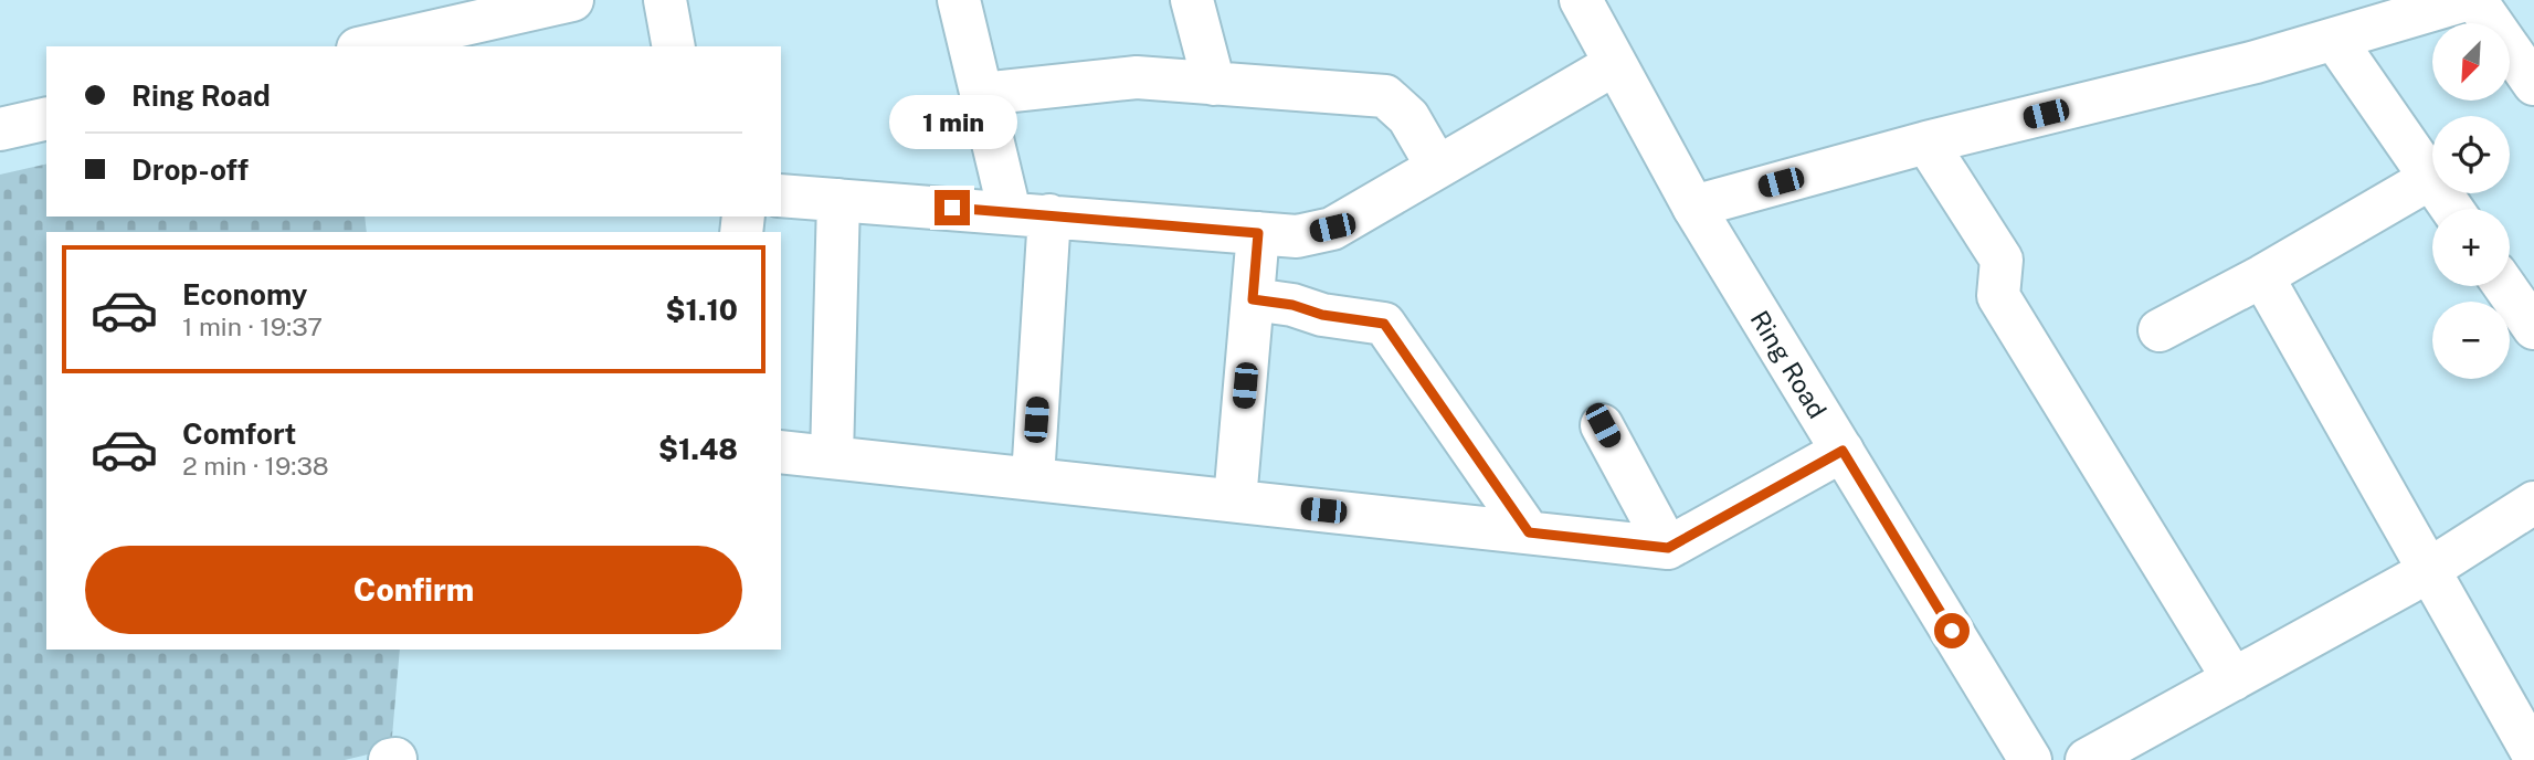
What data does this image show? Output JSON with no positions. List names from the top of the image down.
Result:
{
  "streets": {
    "main road": ["Ring Road"]
  },
  "north": "bottom left",
  "page": {
    "map_buttons": ["+", "−"],
    "banner": ["Ring Road", "Drop-off"],
    "bubble": "1 min",
    "list": [
      {
        "name": "Economy",
        "note": "1 min · 19:37",
        "value": "$1.10"
      },
      {
        "name": "Comfort",
        "note": "2 min · 19:38",
        "value": "$1.48"
      }
    ],
    "buttons": "Confirm"
  }
}
